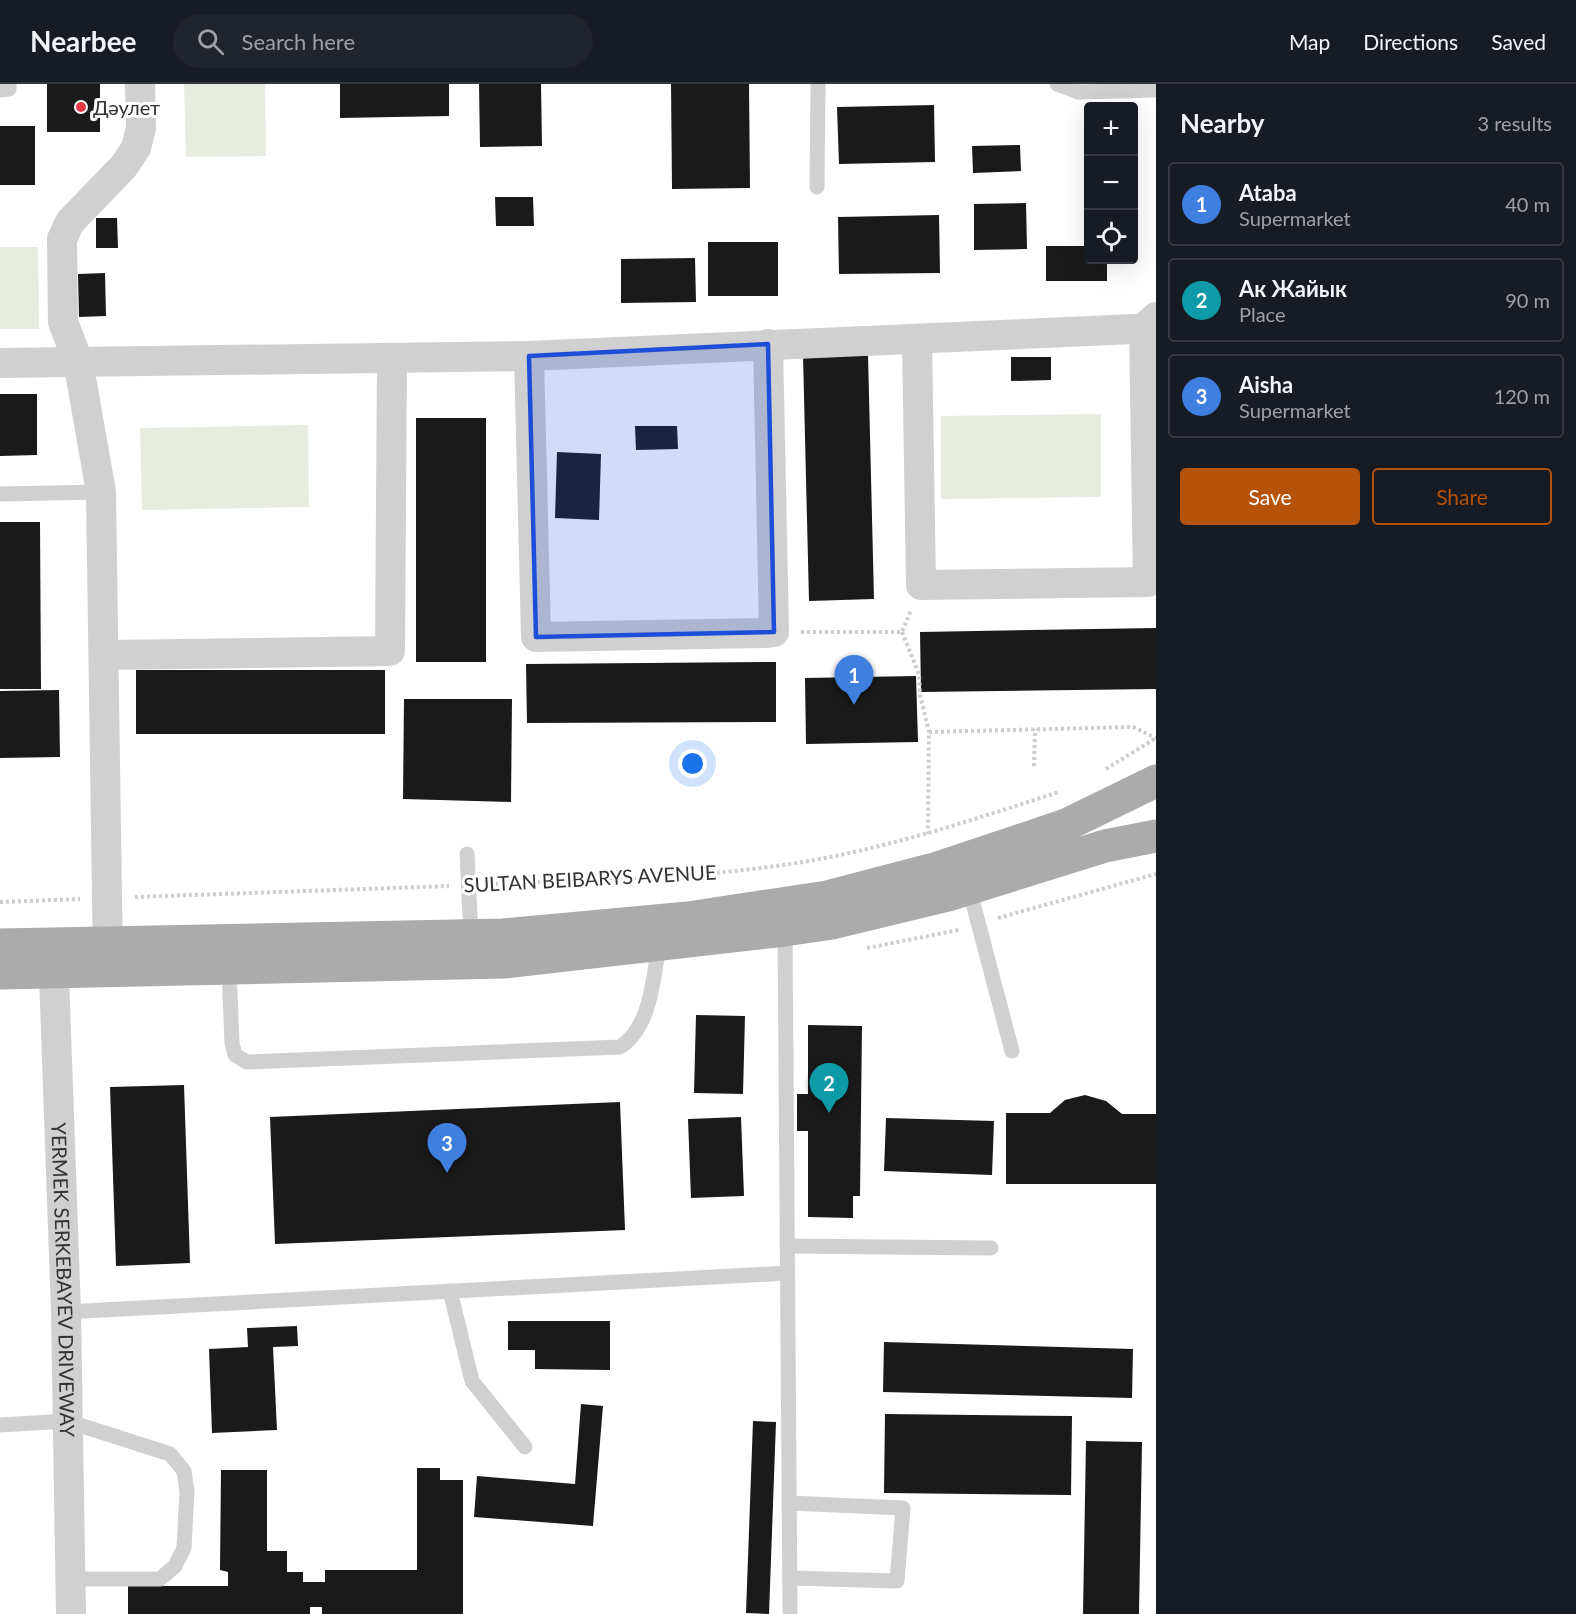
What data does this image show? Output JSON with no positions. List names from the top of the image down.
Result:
{
  "streets": {
    "street": ["YERMEK SERKEBAYEV DRIVEWAY"],
    "path": ["SULTAN BEIBARYS AVENUE"]
  },
  "places": ["Дәулет"],
  "page": {
    "header": "Nearbee",
    "search": "Search here",
    "nav": ["Map", "Directions", "Saved"],
    "heading": ["Nearby", "3 results"],
    "map_buttons": ["+", "−"],
    "list": [
      {
        "mark": "1",
        "name": "Ataba",
        "note": "Supermarket",
        "value": "40 m"
      },
      {
        "mark": "2",
        "name": "Ак Жайык",
        "note": "Place",
        "value": "90 m"
      },
      {
        "mark": "3",
        "name": "Aisha",
        "note": "Supermarket",
        "value": "120 m"
      }
    ],
    "buttons": ["Save", "Share"],
    "pins": ["1", "2", "3"]
  }
}
